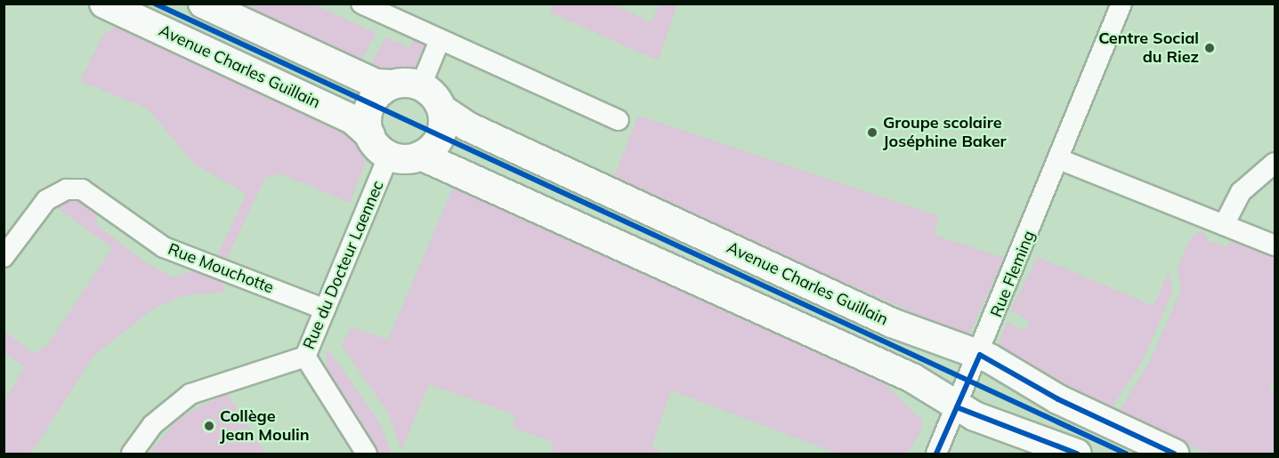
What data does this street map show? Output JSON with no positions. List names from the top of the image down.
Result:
{
  "streets": {
    "street": [
      "Avenue Charles Guillain",
      "Rue du Docteur Laennec",
      "Rue Mouchotte",
      "Rue Fleming"
    ]
  },
  "crossings": [
    ["Avenue Charles Guillain", "Rue du Docteur Laennec"],
    ["Avenue Charles Guillain", "Rue Fleming"],
    ["Rue du Docteur Laennec", "Rue Mouchotte"]
  ],
  "places": ["Centre Social du Riez", "Groupe scolaire Joséphine Baker", "Collège Jean Moulin"]
}
